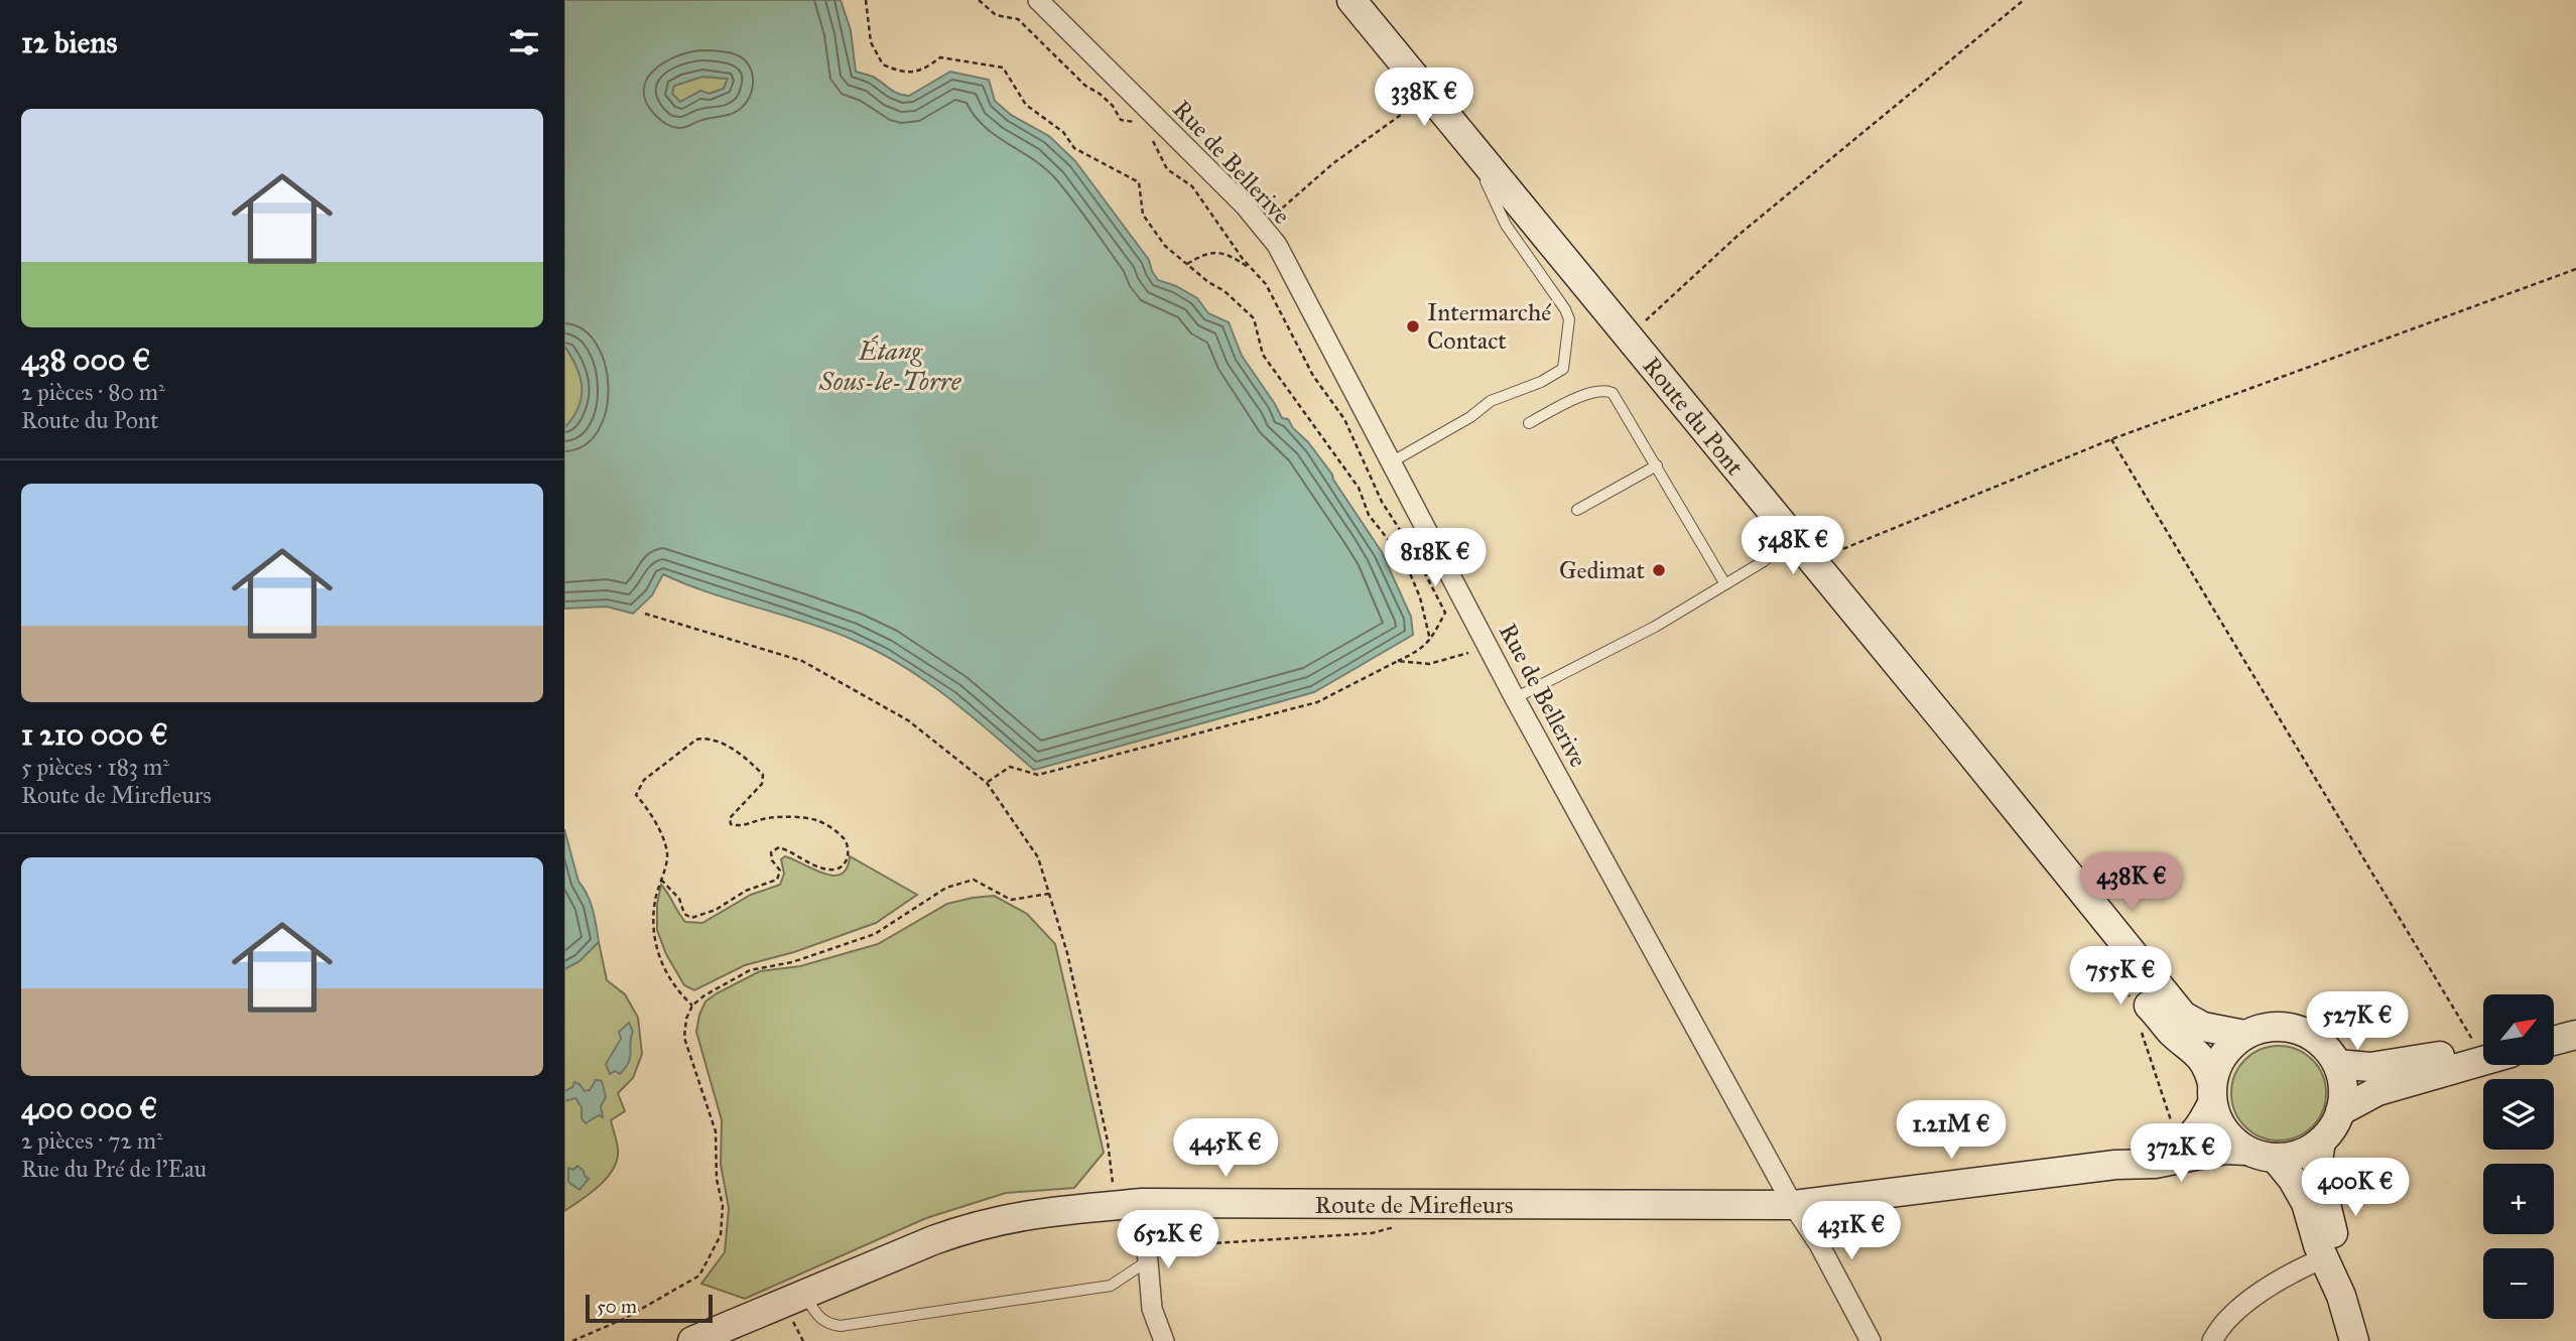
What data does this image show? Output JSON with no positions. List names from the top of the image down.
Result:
{
  "streets": {
    "main road": ["Route du Pont", "Route de Mirefleurs"],
    "street": ["Rue de Bellerive"]
  },
  "crossings": [
    ["Rue de Bellerive", "Route de Mirefleurs"],
    ["Route du Pont", "Route de Mirefleurs"]
  ],
  "water": ["Étang Sous-le-Torre"],
  "places": ["Intermarché Contact", "Gedimat"],
  "scale_bar": "50 m",
  "north": "top right",
  "page": {
    "heading": "12 biens",
    "price": [
      "338K €",
      "548K €",
      "818K €",
      "438K €",
      "755K €",
      "527K €",
      "1.21M €",
      "445K €",
      "372K €",
      "400K €",
      "431K €",
      "652K €"
    ],
    "list": [
      {
        "name": "438 000 €",
        "note": "2 pièces · 80 m² · Route du Pont"
      },
      {
        "name": "1 210 000 €",
        "note": "5 pièces · 183 m² · Route de Mirefleurs"
      },
      {
        "name": "400 000 €",
        "note": "2 pièces · 72 m² · Rue du Pré de l'Eau"
      }
    ],
    "map_buttons": ["+", "−"],
    "scale": "50 m"
  }
}
